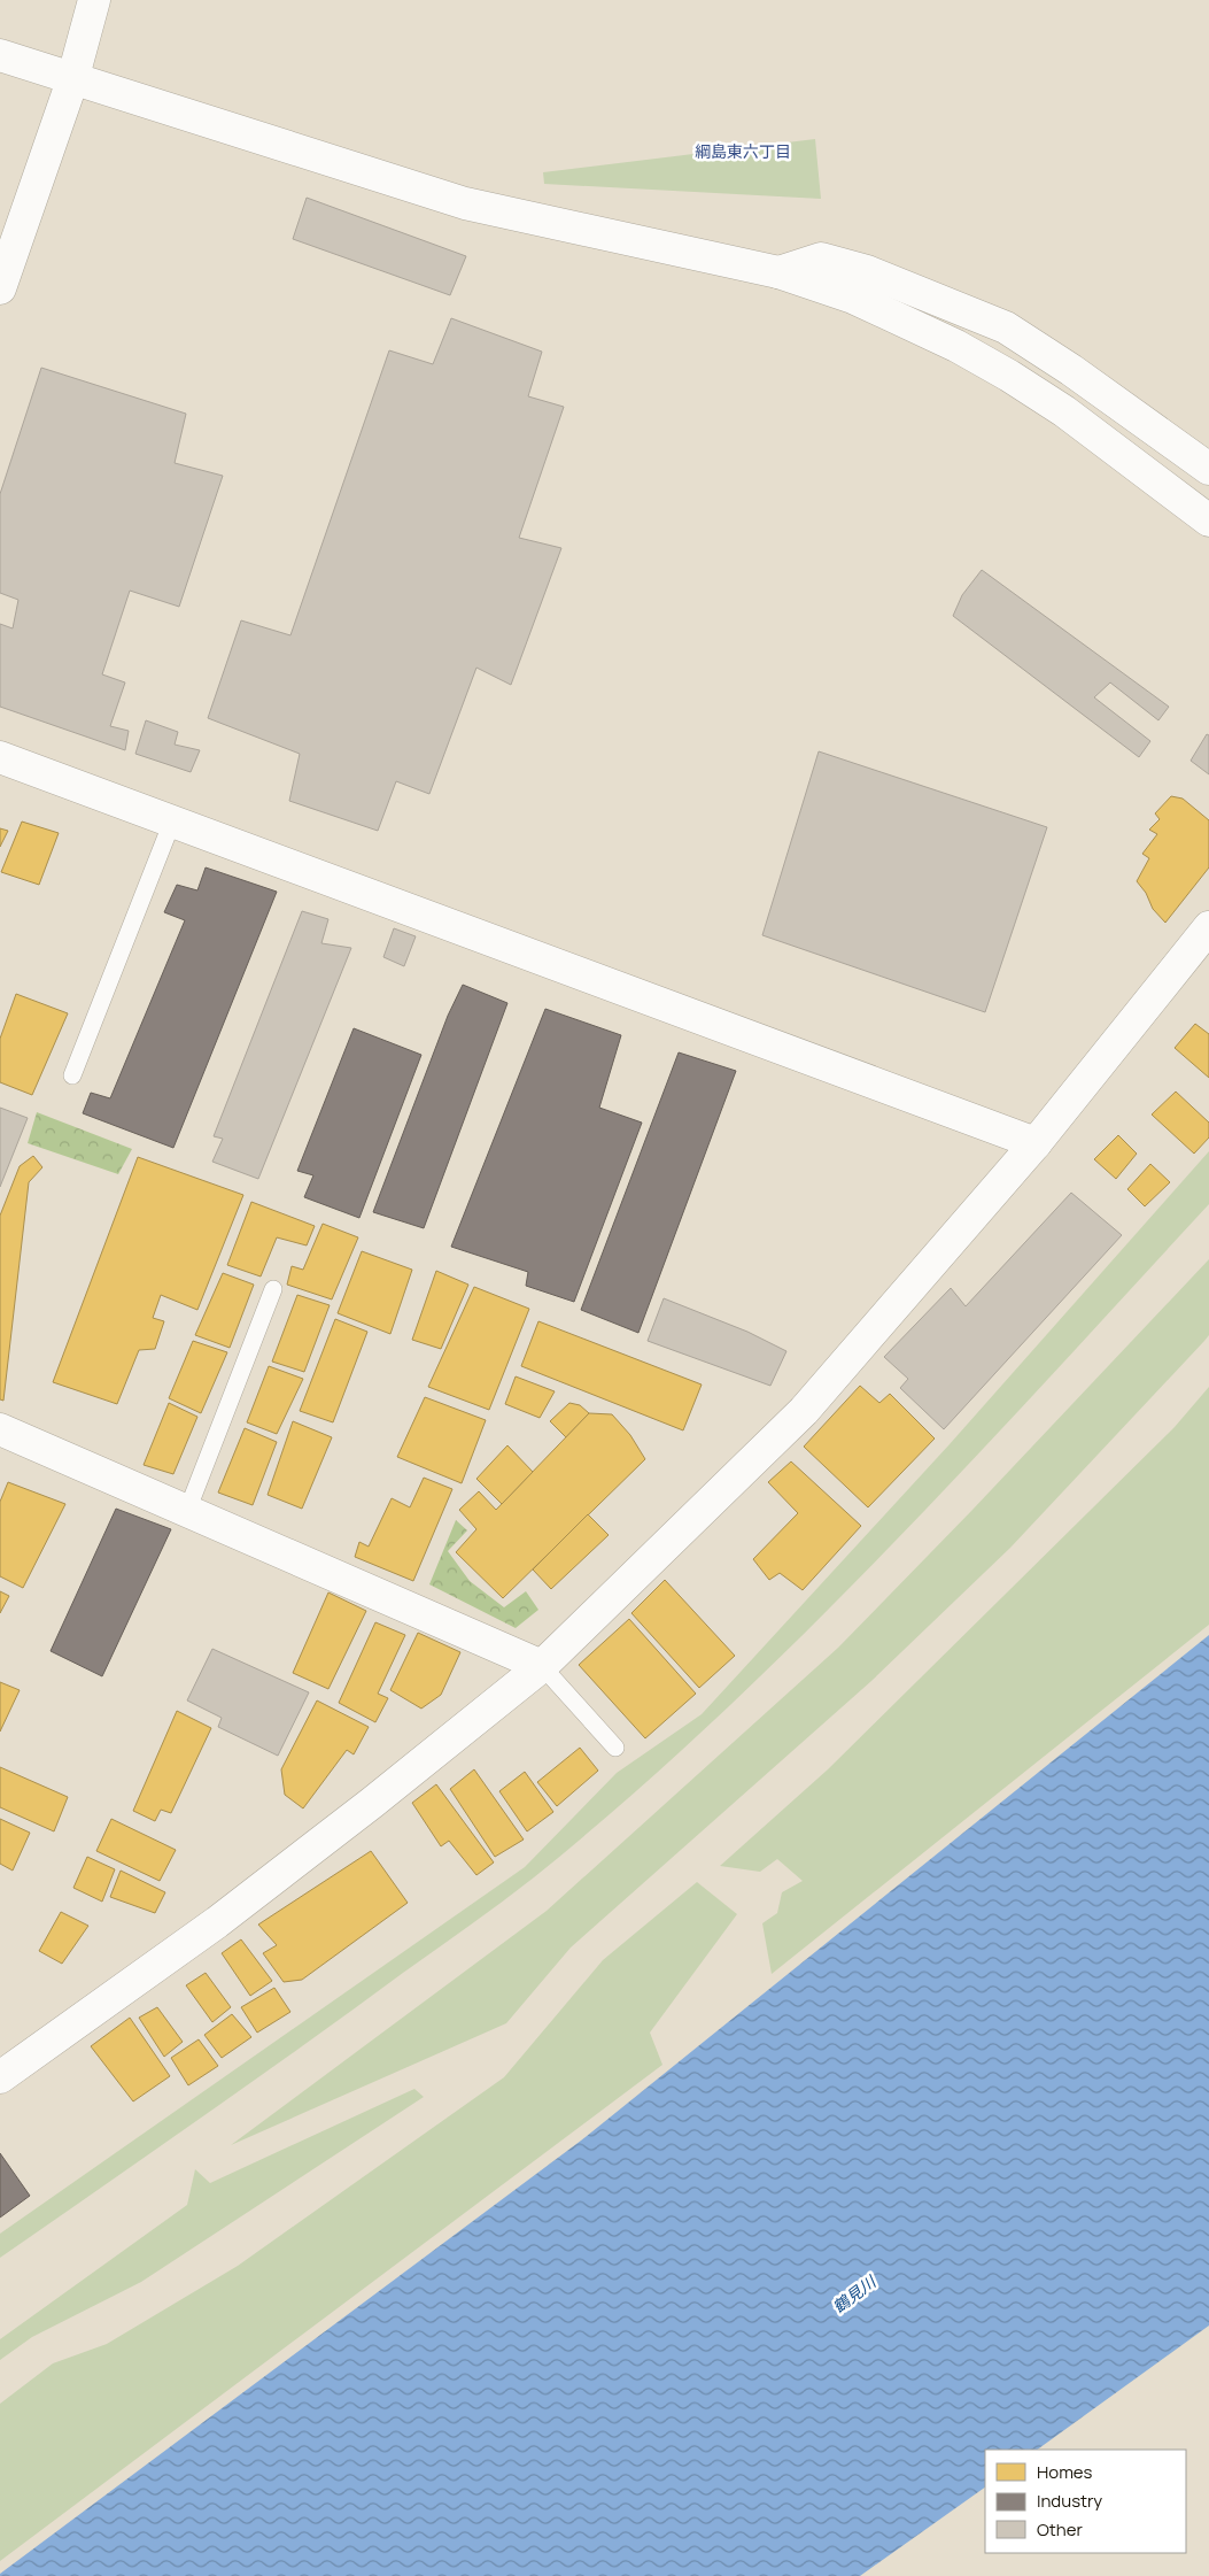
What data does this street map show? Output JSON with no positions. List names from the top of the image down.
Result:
{
  "districts": ["綱島東六丁目"],
  "water": ["鶴見川"],
  "legend": ["Homes", "Industry", "Other"]
}
